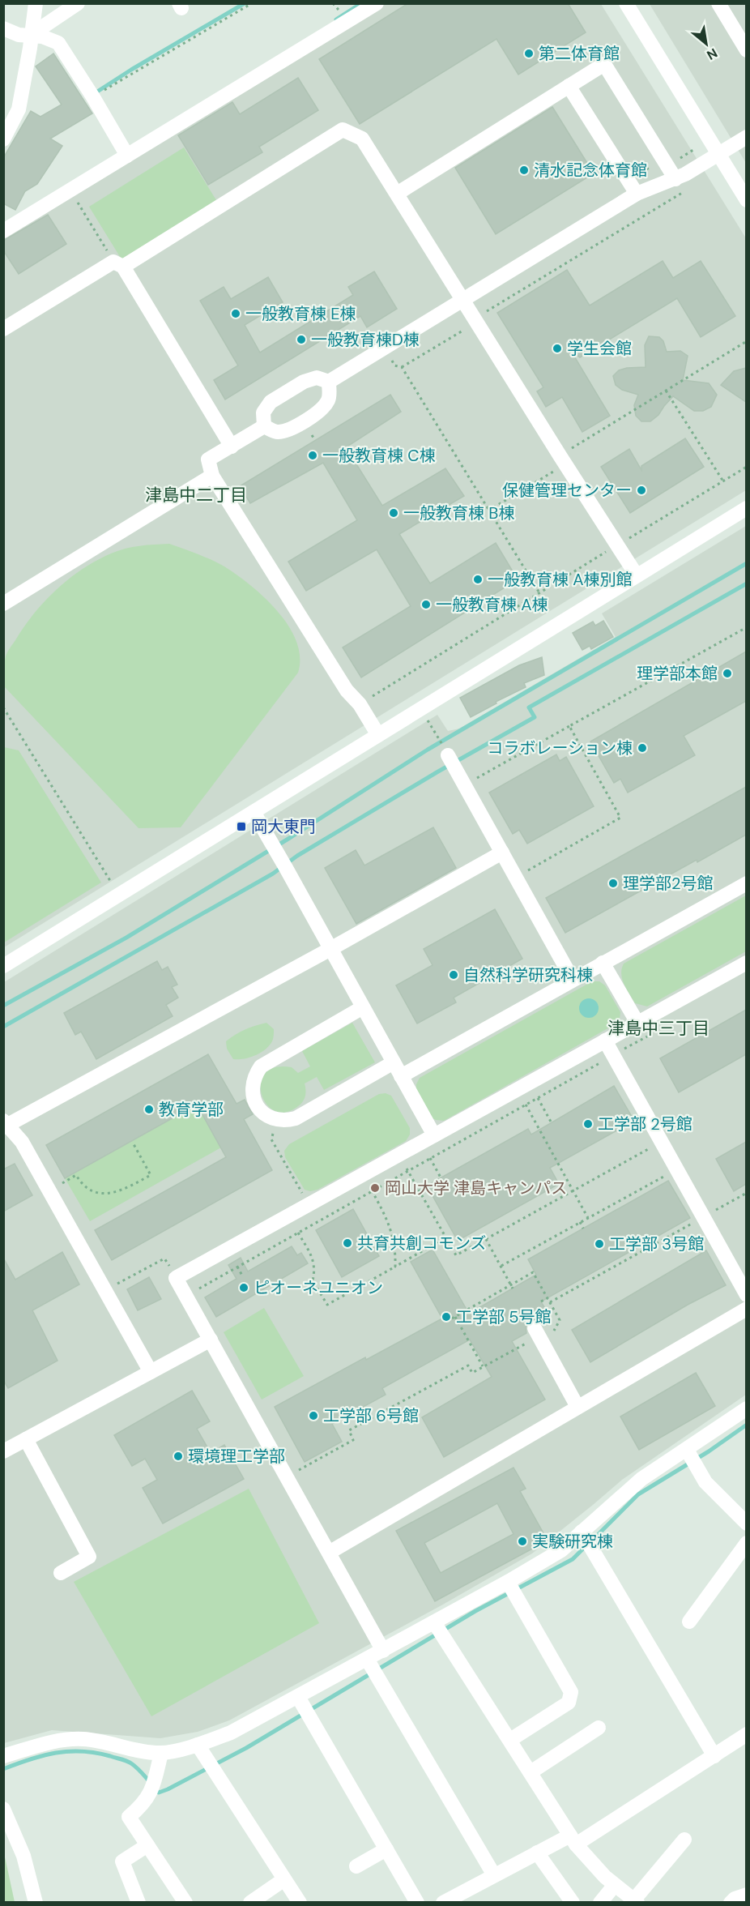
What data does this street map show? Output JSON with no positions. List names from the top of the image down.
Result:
{
  "districts": ["津島中二丁目", "津島中三丁目"],
  "places": {
    "other": [
      "第二体育館",
      "清水記念体育館",
      "一般教育棟 E棟",
      "一般教育棟D棟",
      "学生会館",
      "一般教育棟 C棟",
      "保健管理センター",
      "一般教育棟 B棟",
      "一般教育棟 A棟別館",
      "一般教育棟 A棟",
      "理学部本館",
      "コラボレーション棟",
      "理学部2号館",
      "自然科学研究科棟",
      "教育学部",
      "工学部 2号館",
      "岡山大学 津島キャンパス",
      "共育共創コモンズ",
      "工学部 3号館",
      "ピオーネユニオン",
      "工学部 5号館",
      "工学部 6号館",
      "環境理工学部",
      "実験研究棟"
    ],
    "transit": ["岡大東門"]
  },
  "north": "bottom right"
}
